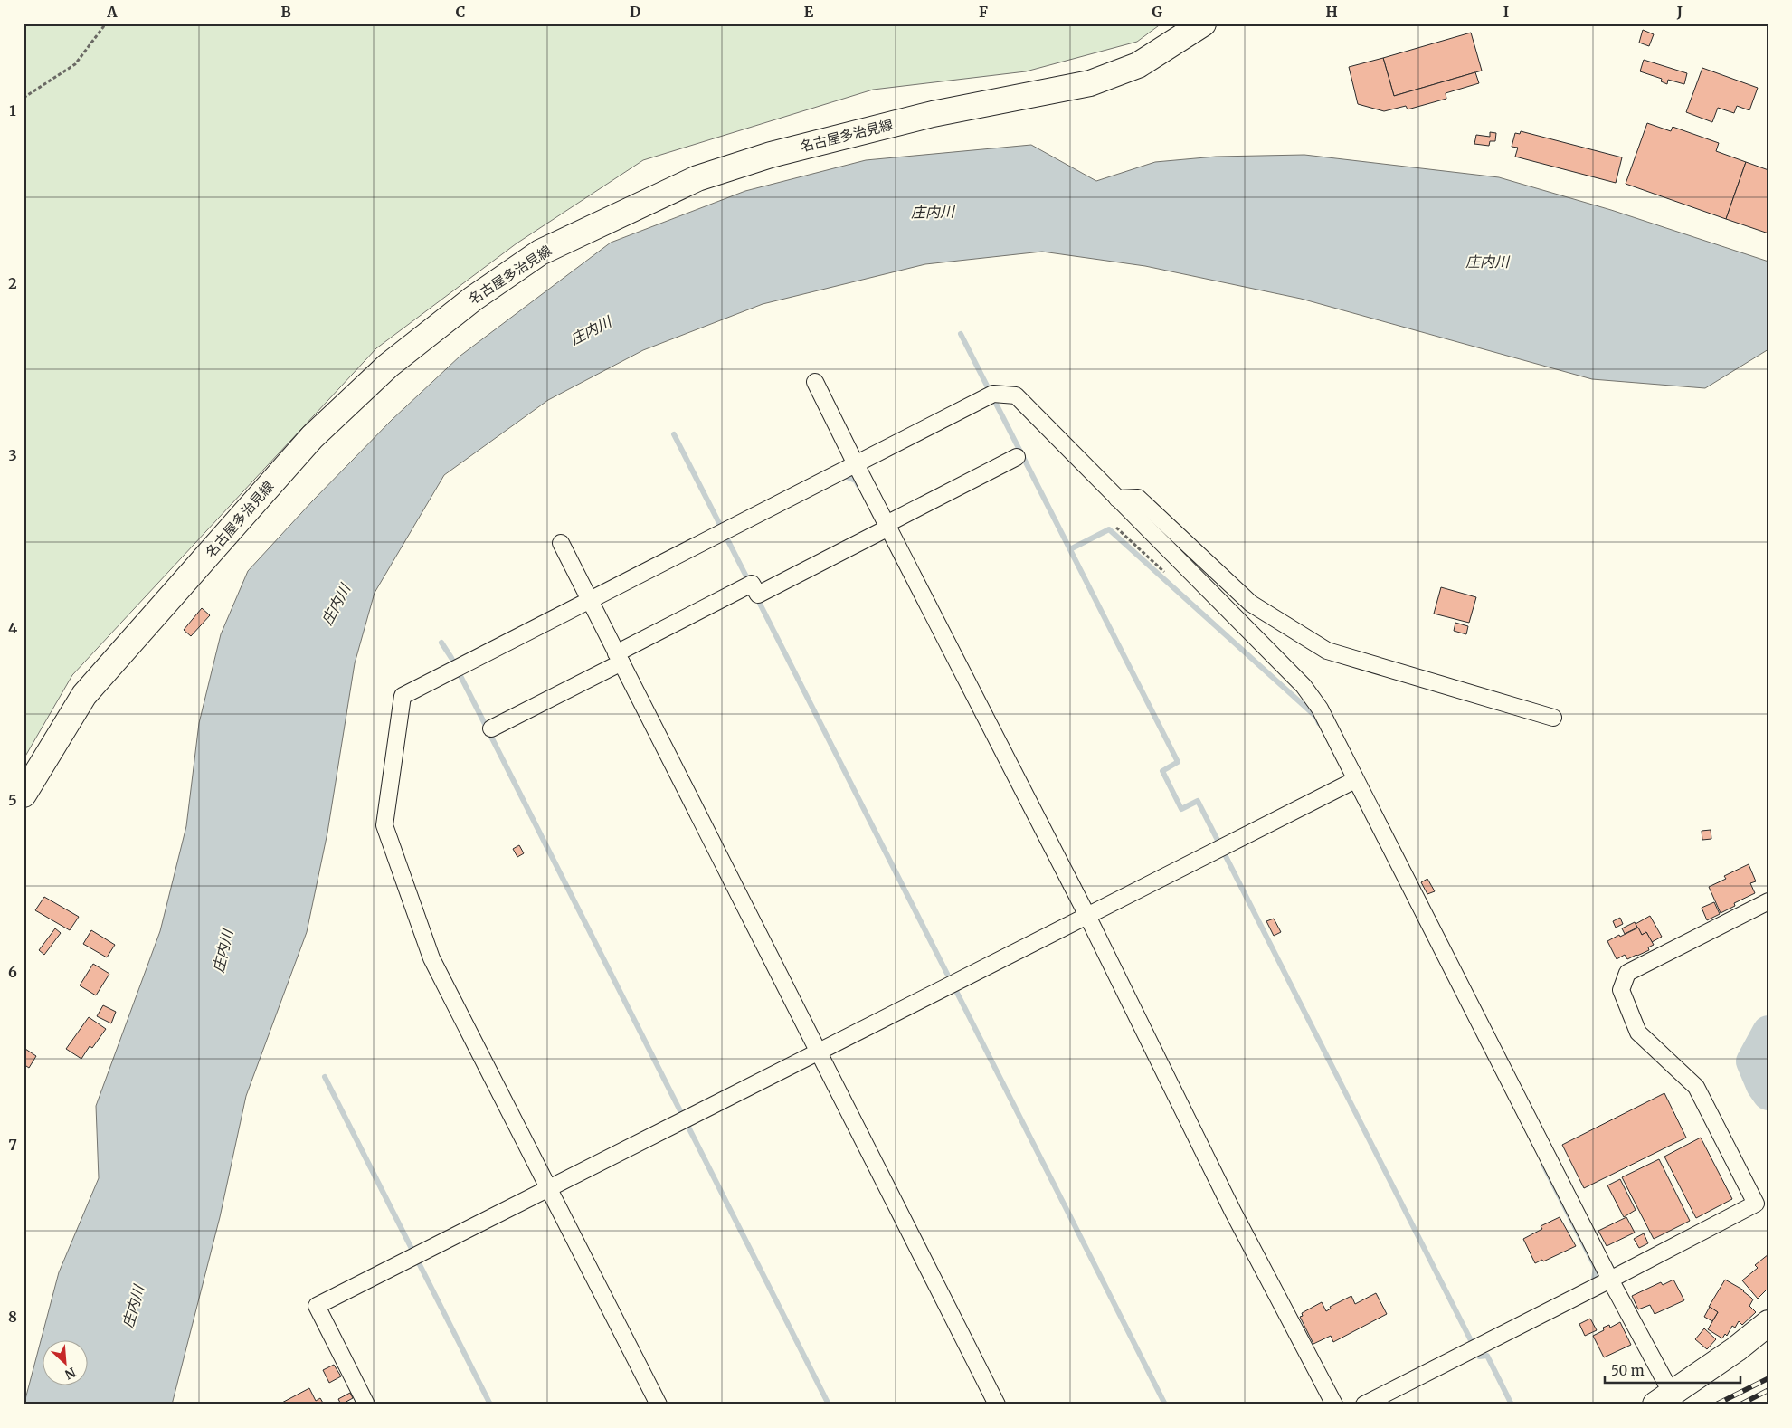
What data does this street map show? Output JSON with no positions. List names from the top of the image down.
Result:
{
  "streets": {
    "main road": ["名古屋多治見線"]
  },
  "water": ["庄内川"],
  "scale_bar": "50 m",
  "north": "bottom right",
  "grid": {
    "columns": [
      "A",
      "B",
      "C",
      "D",
      "E",
      "F",
      "G",
      "H",
      "I",
      "J"
    ],
    "rows": [
      "1",
      "2",
      "3",
      "4",
      "5",
      "6",
      "7",
      "8"
    ]
  }
}
